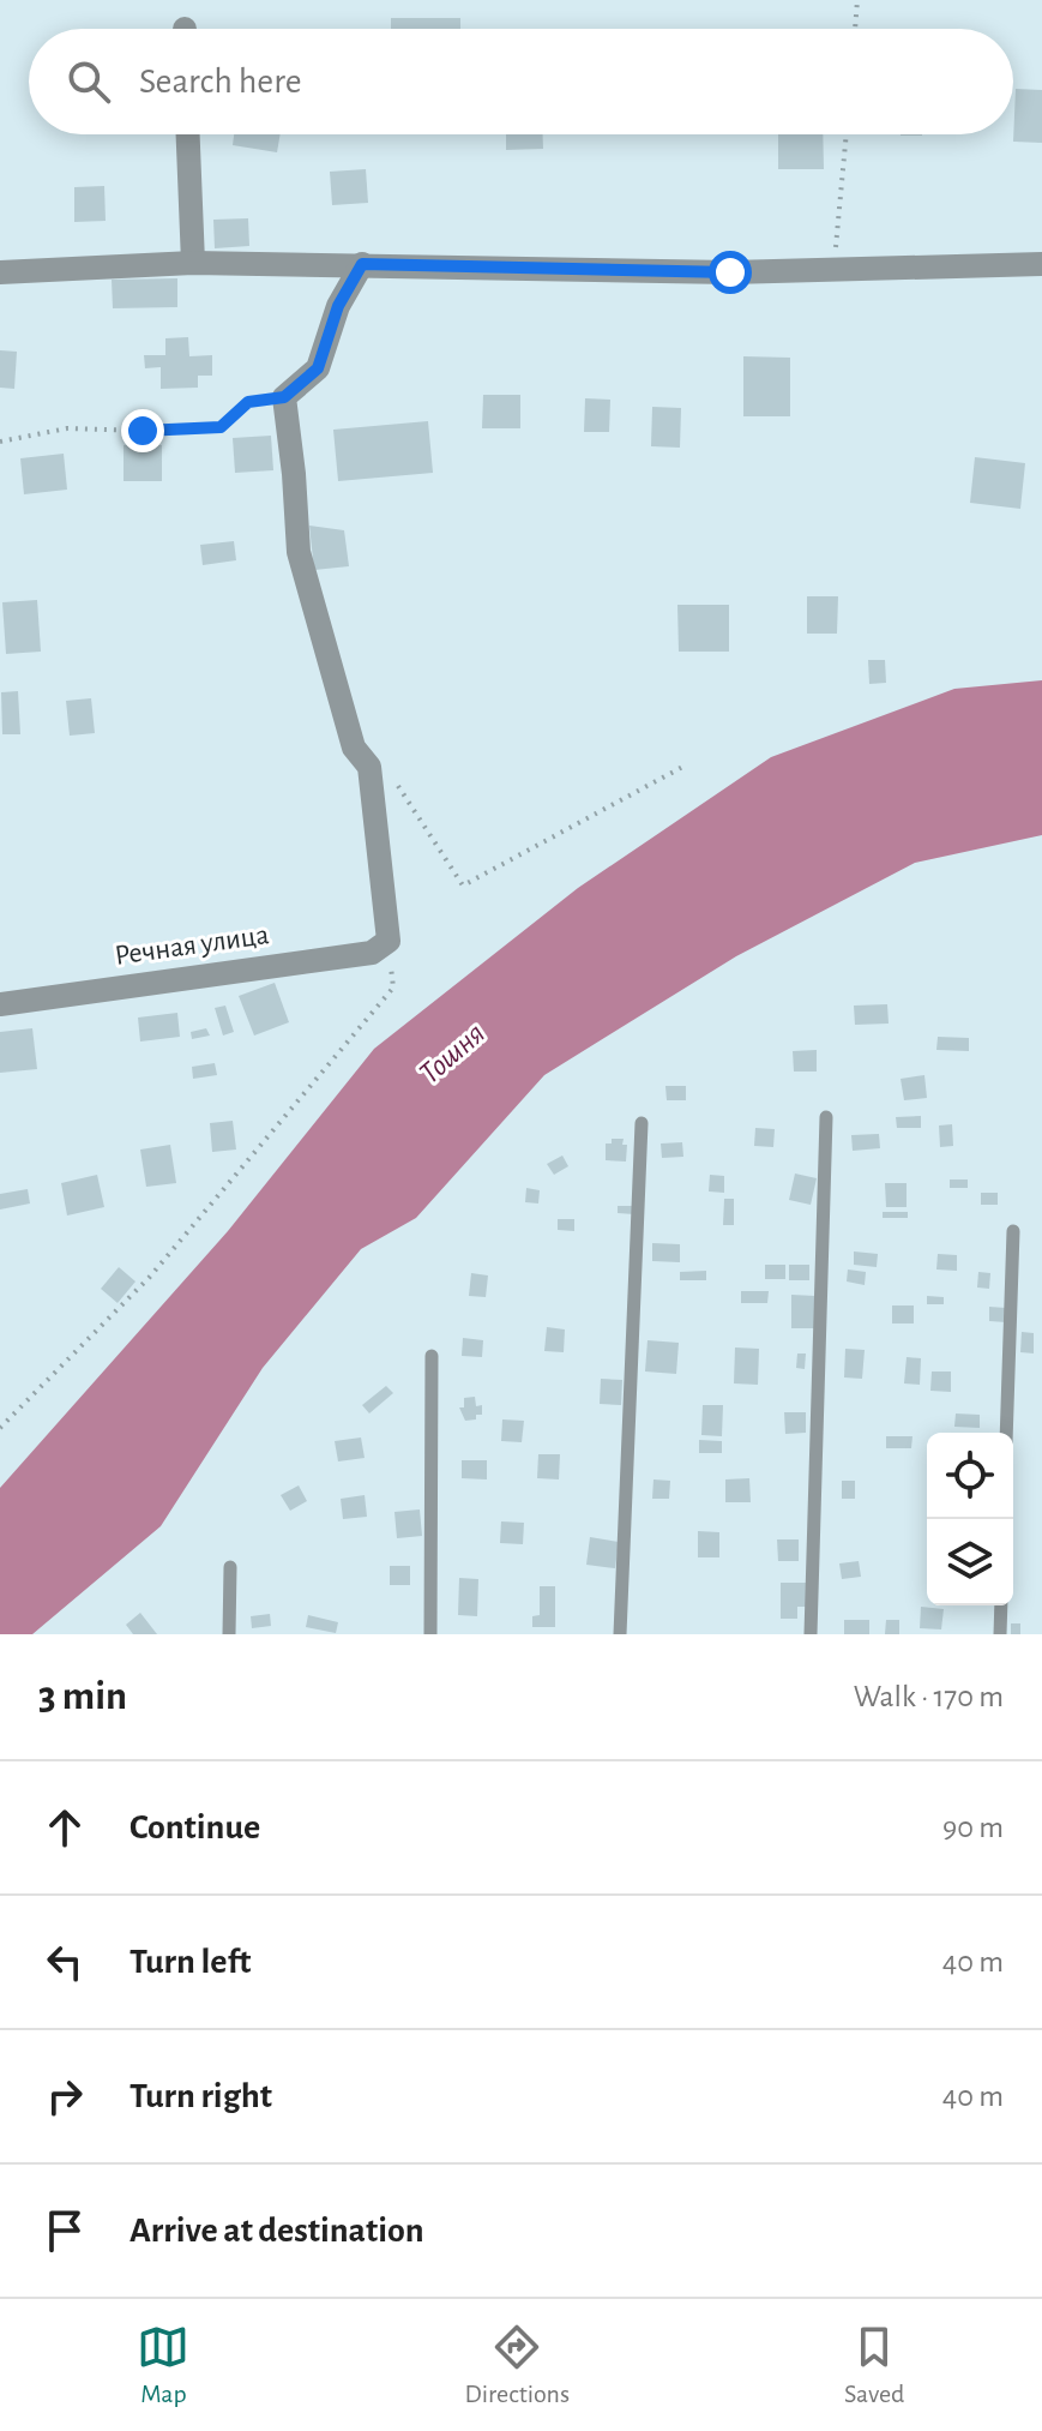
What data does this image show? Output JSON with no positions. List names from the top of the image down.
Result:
{
  "streets": {
    "street": ["Речная улица"]
  },
  "water": ["Тошня"],
  "page": {
    "search": "Search here",
    "heading": ["3 min", "Walk · 170 m"],
    "list": [
      ["Continue", "90 m"],
      ["Turn left", "40 m"],
      ["Turn right", "40 m"],
      "Arrive at destination"
    ],
    "nav": ["Map", "Directions", "Saved"]
  }
}
